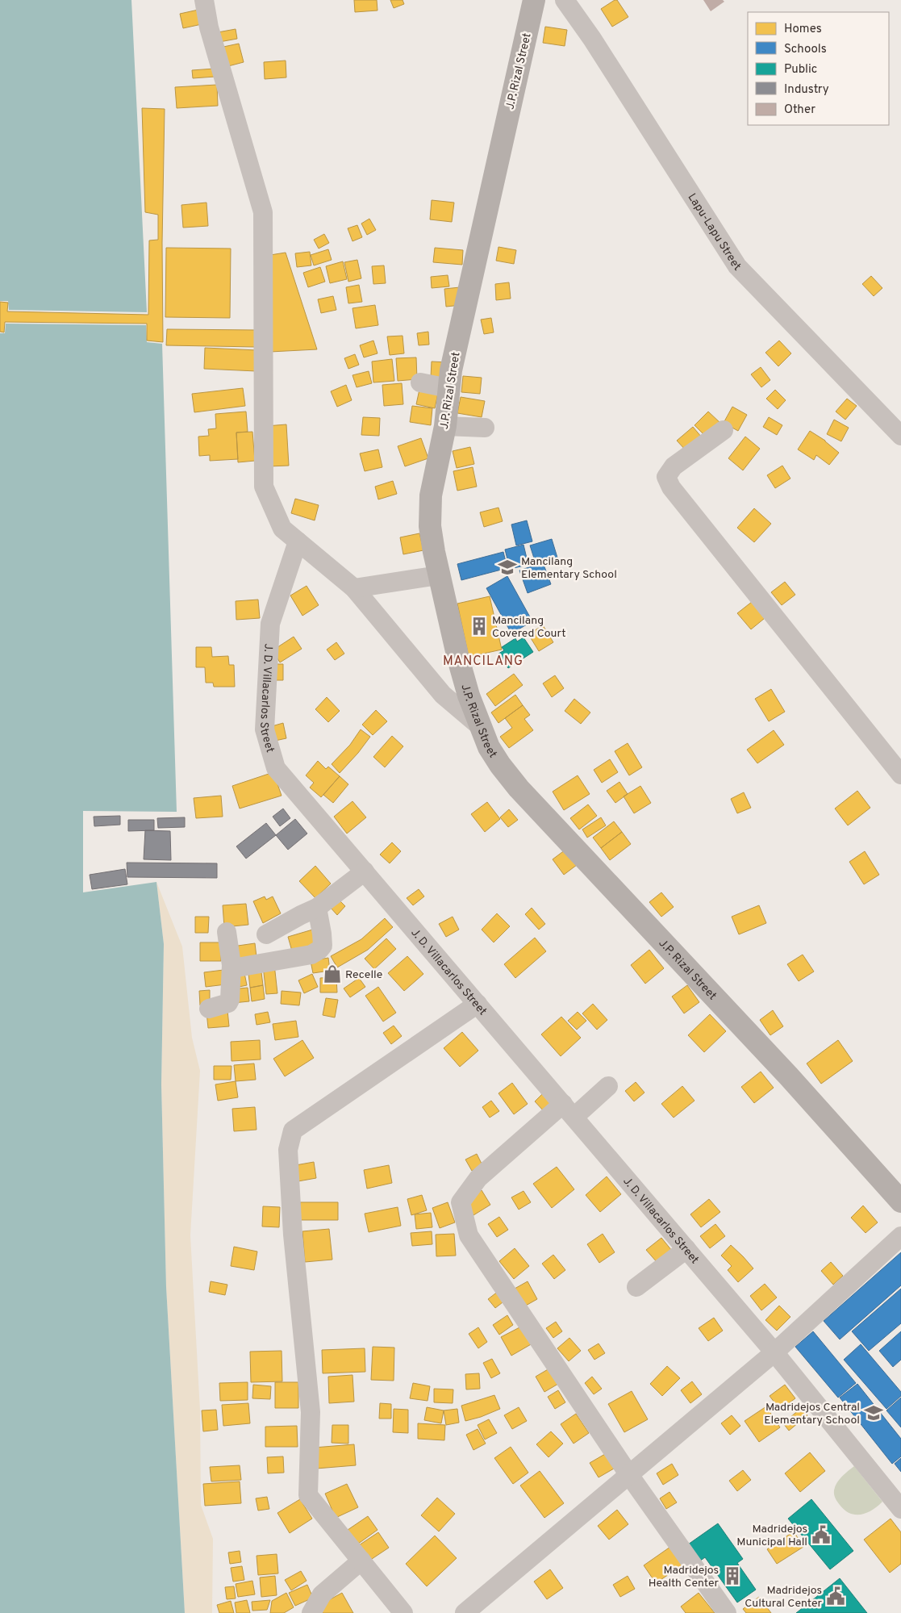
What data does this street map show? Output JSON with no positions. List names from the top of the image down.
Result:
{
  "streets": {
    "main road": ["J.P. Rizal Street"],
    "street": ["Lapu-Lapu Street", "J. D. Villacarlos Street"]
  },
  "districts": ["MANCILANG"],
  "places": {
    "school or university": ["Mancilang Elementary School", "Madridejos Central Elementary School"],
    "building": ["Mancilang Covered Court", "Madridejos Health Center"],
    "shop": ["Recelle"],
    "public building": ["Madridejos Municipal Hall", "Madridejos Cultural Center"]
  },
  "legend": [
    "Homes",
    "Schools",
    "Public",
    "Industry",
    "Other"
  ]
}
